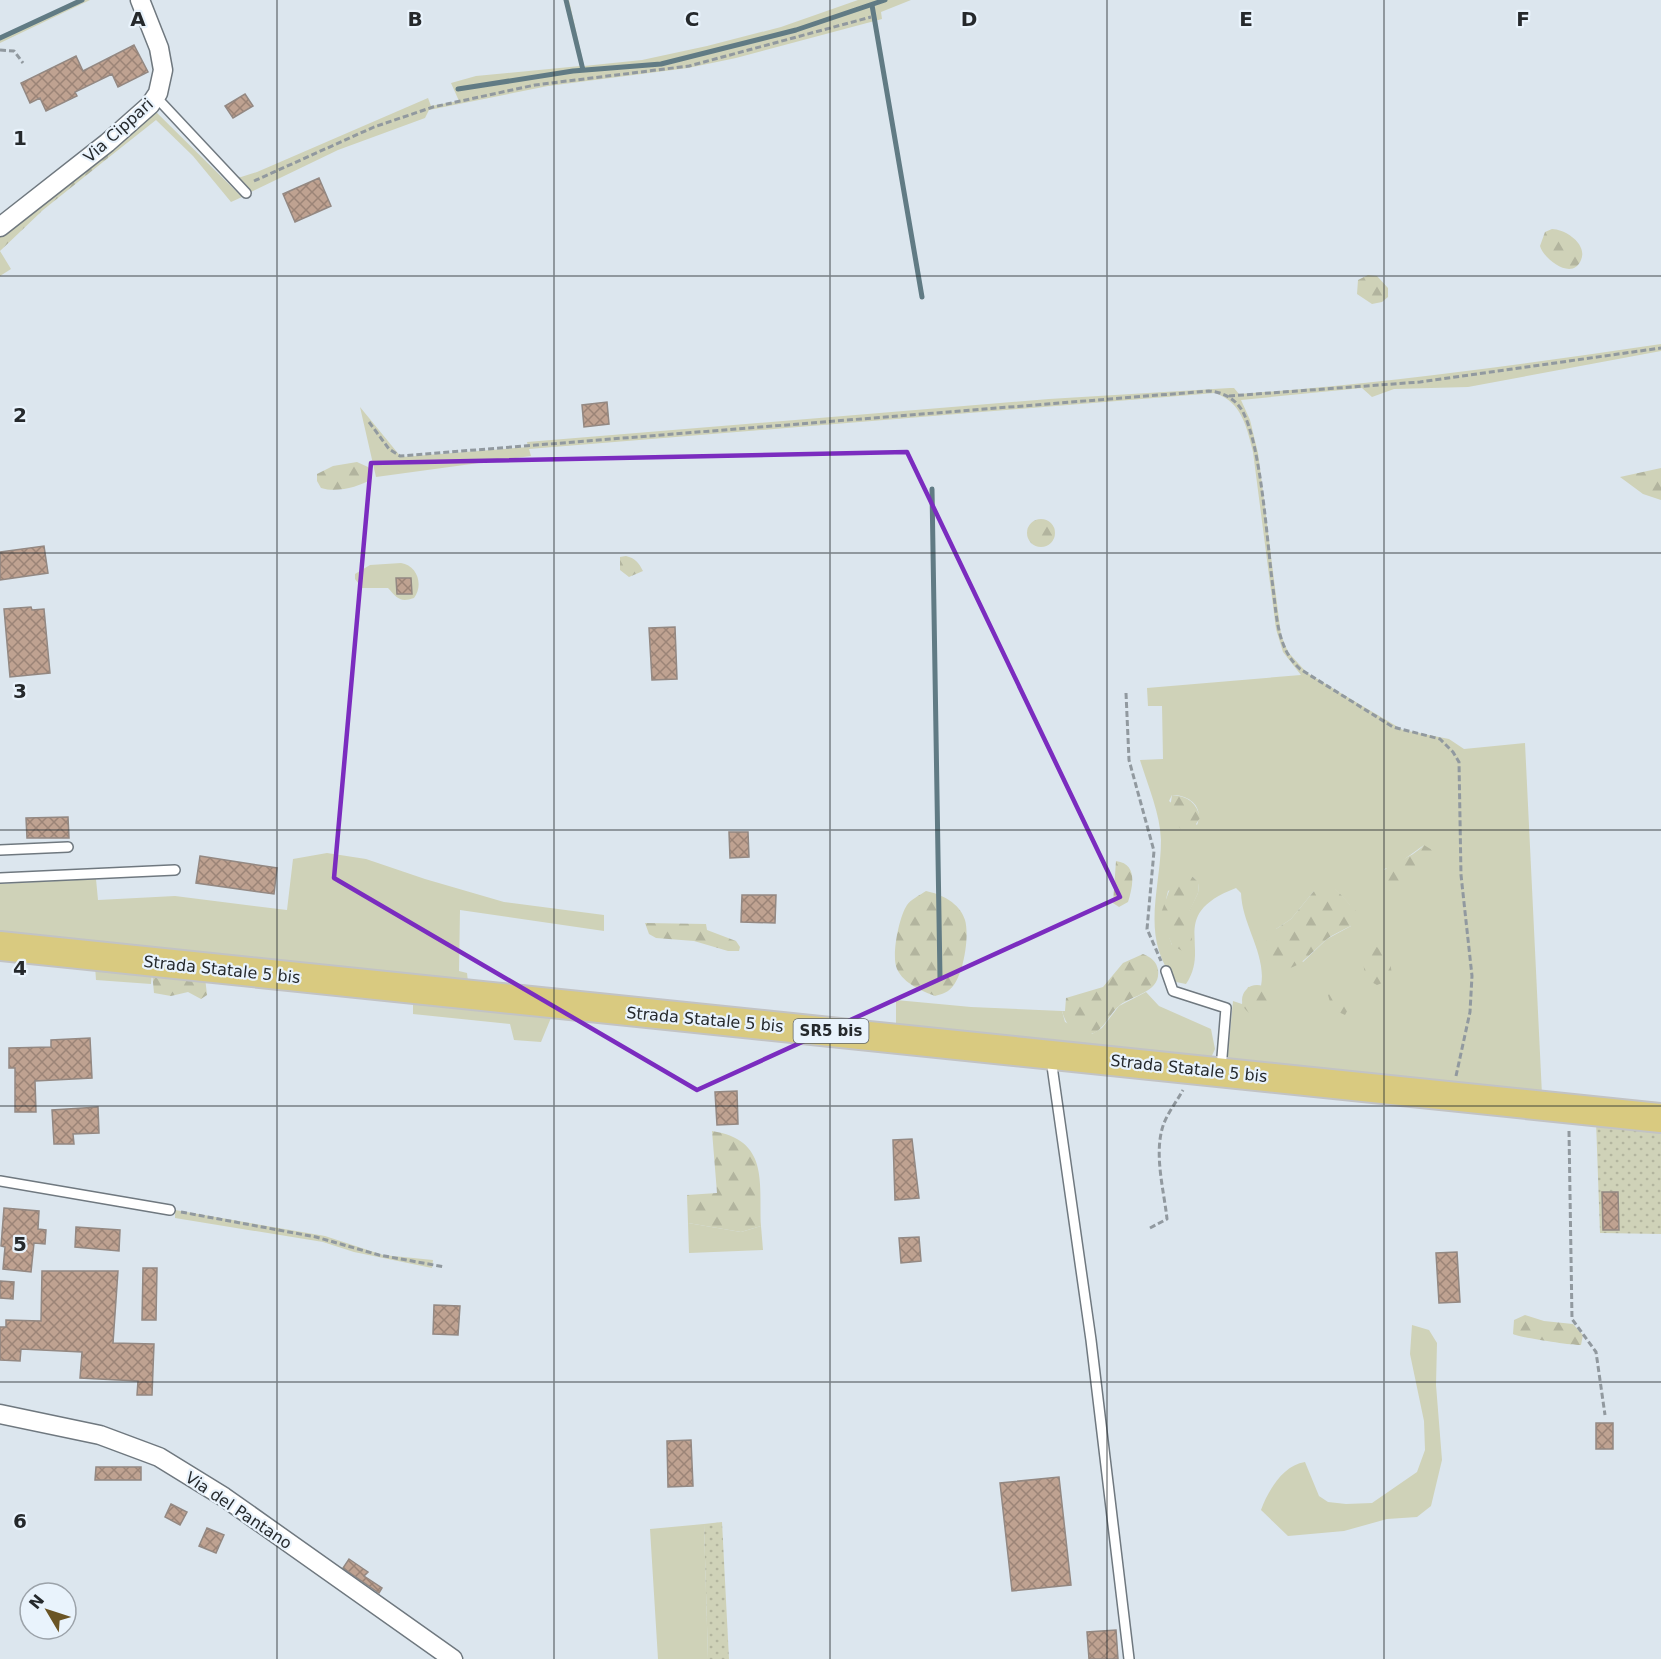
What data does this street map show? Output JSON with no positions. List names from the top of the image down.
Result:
{
  "streets": {
    "main road": ["Strada Statale 5 bis", "SR5 bis"],
    "street": ["Via Cippari", "Via del Pantano"]
  },
  "north": "top left",
  "grid": {
    "columns": [
      "A",
      "B",
      "C",
      "D",
      "E",
      "F"
    ],
    "rows": [
      "1",
      "2",
      "3",
      "4",
      "5",
      "6"
    ]
  }
}
